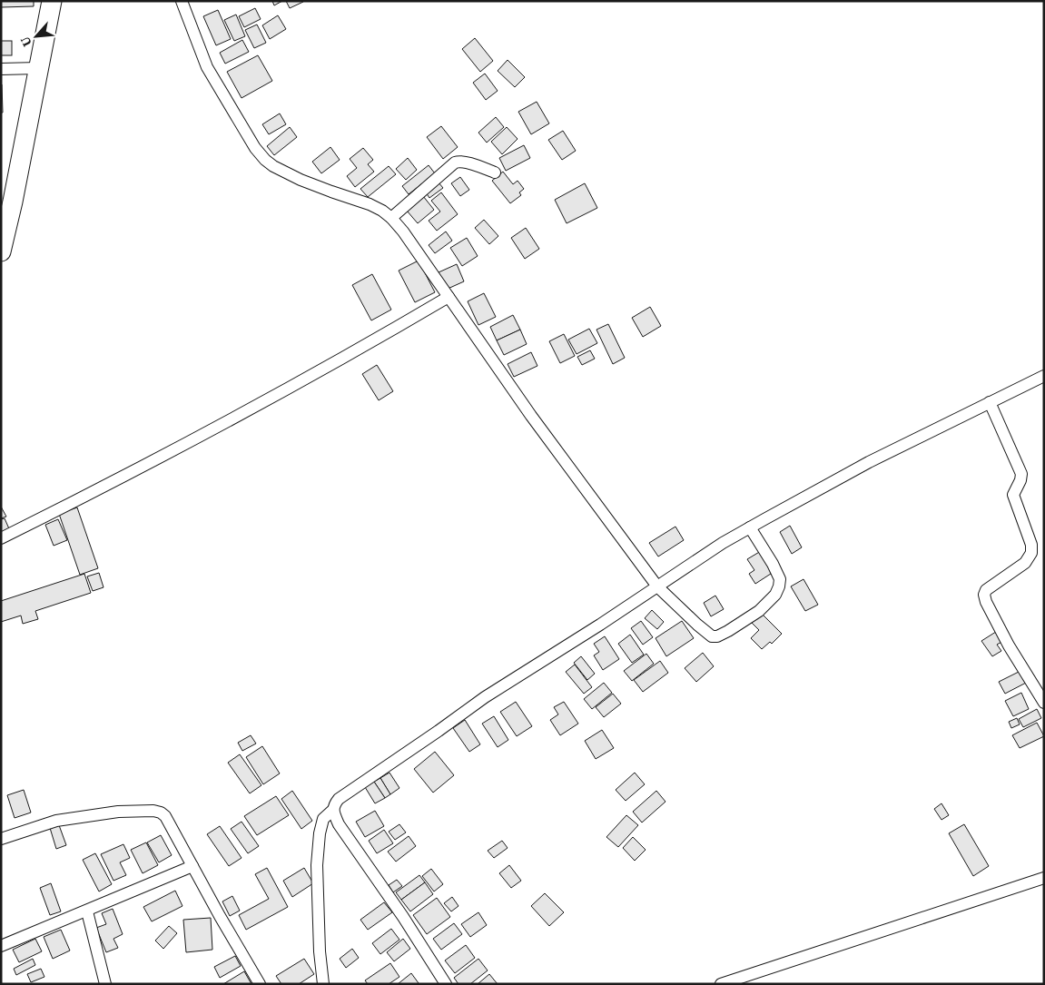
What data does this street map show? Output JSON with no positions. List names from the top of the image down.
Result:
{
  "north": "bottom left"
}
